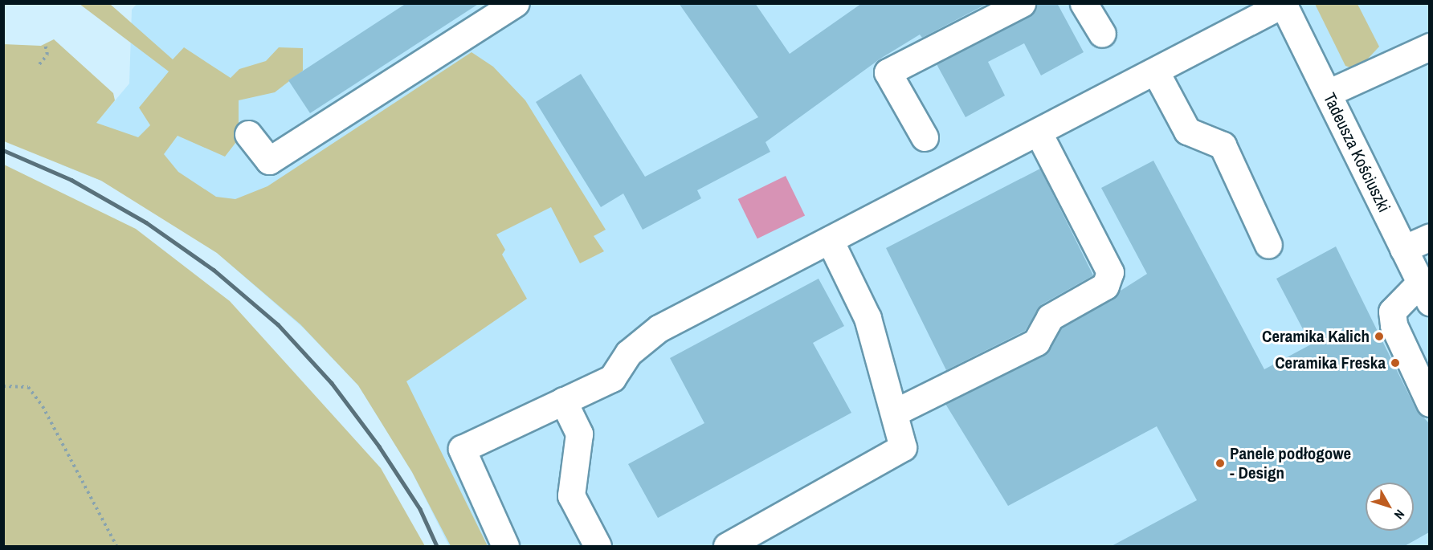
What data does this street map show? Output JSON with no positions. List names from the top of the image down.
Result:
{
  "streets": {
    "main road": ["Tadeusza Kościuszki"]
  },
  "places": ["Ceramika Kalich", "Ceramika Freska", "Panele podłogowe - Design"],
  "north": "bottom right"
}
